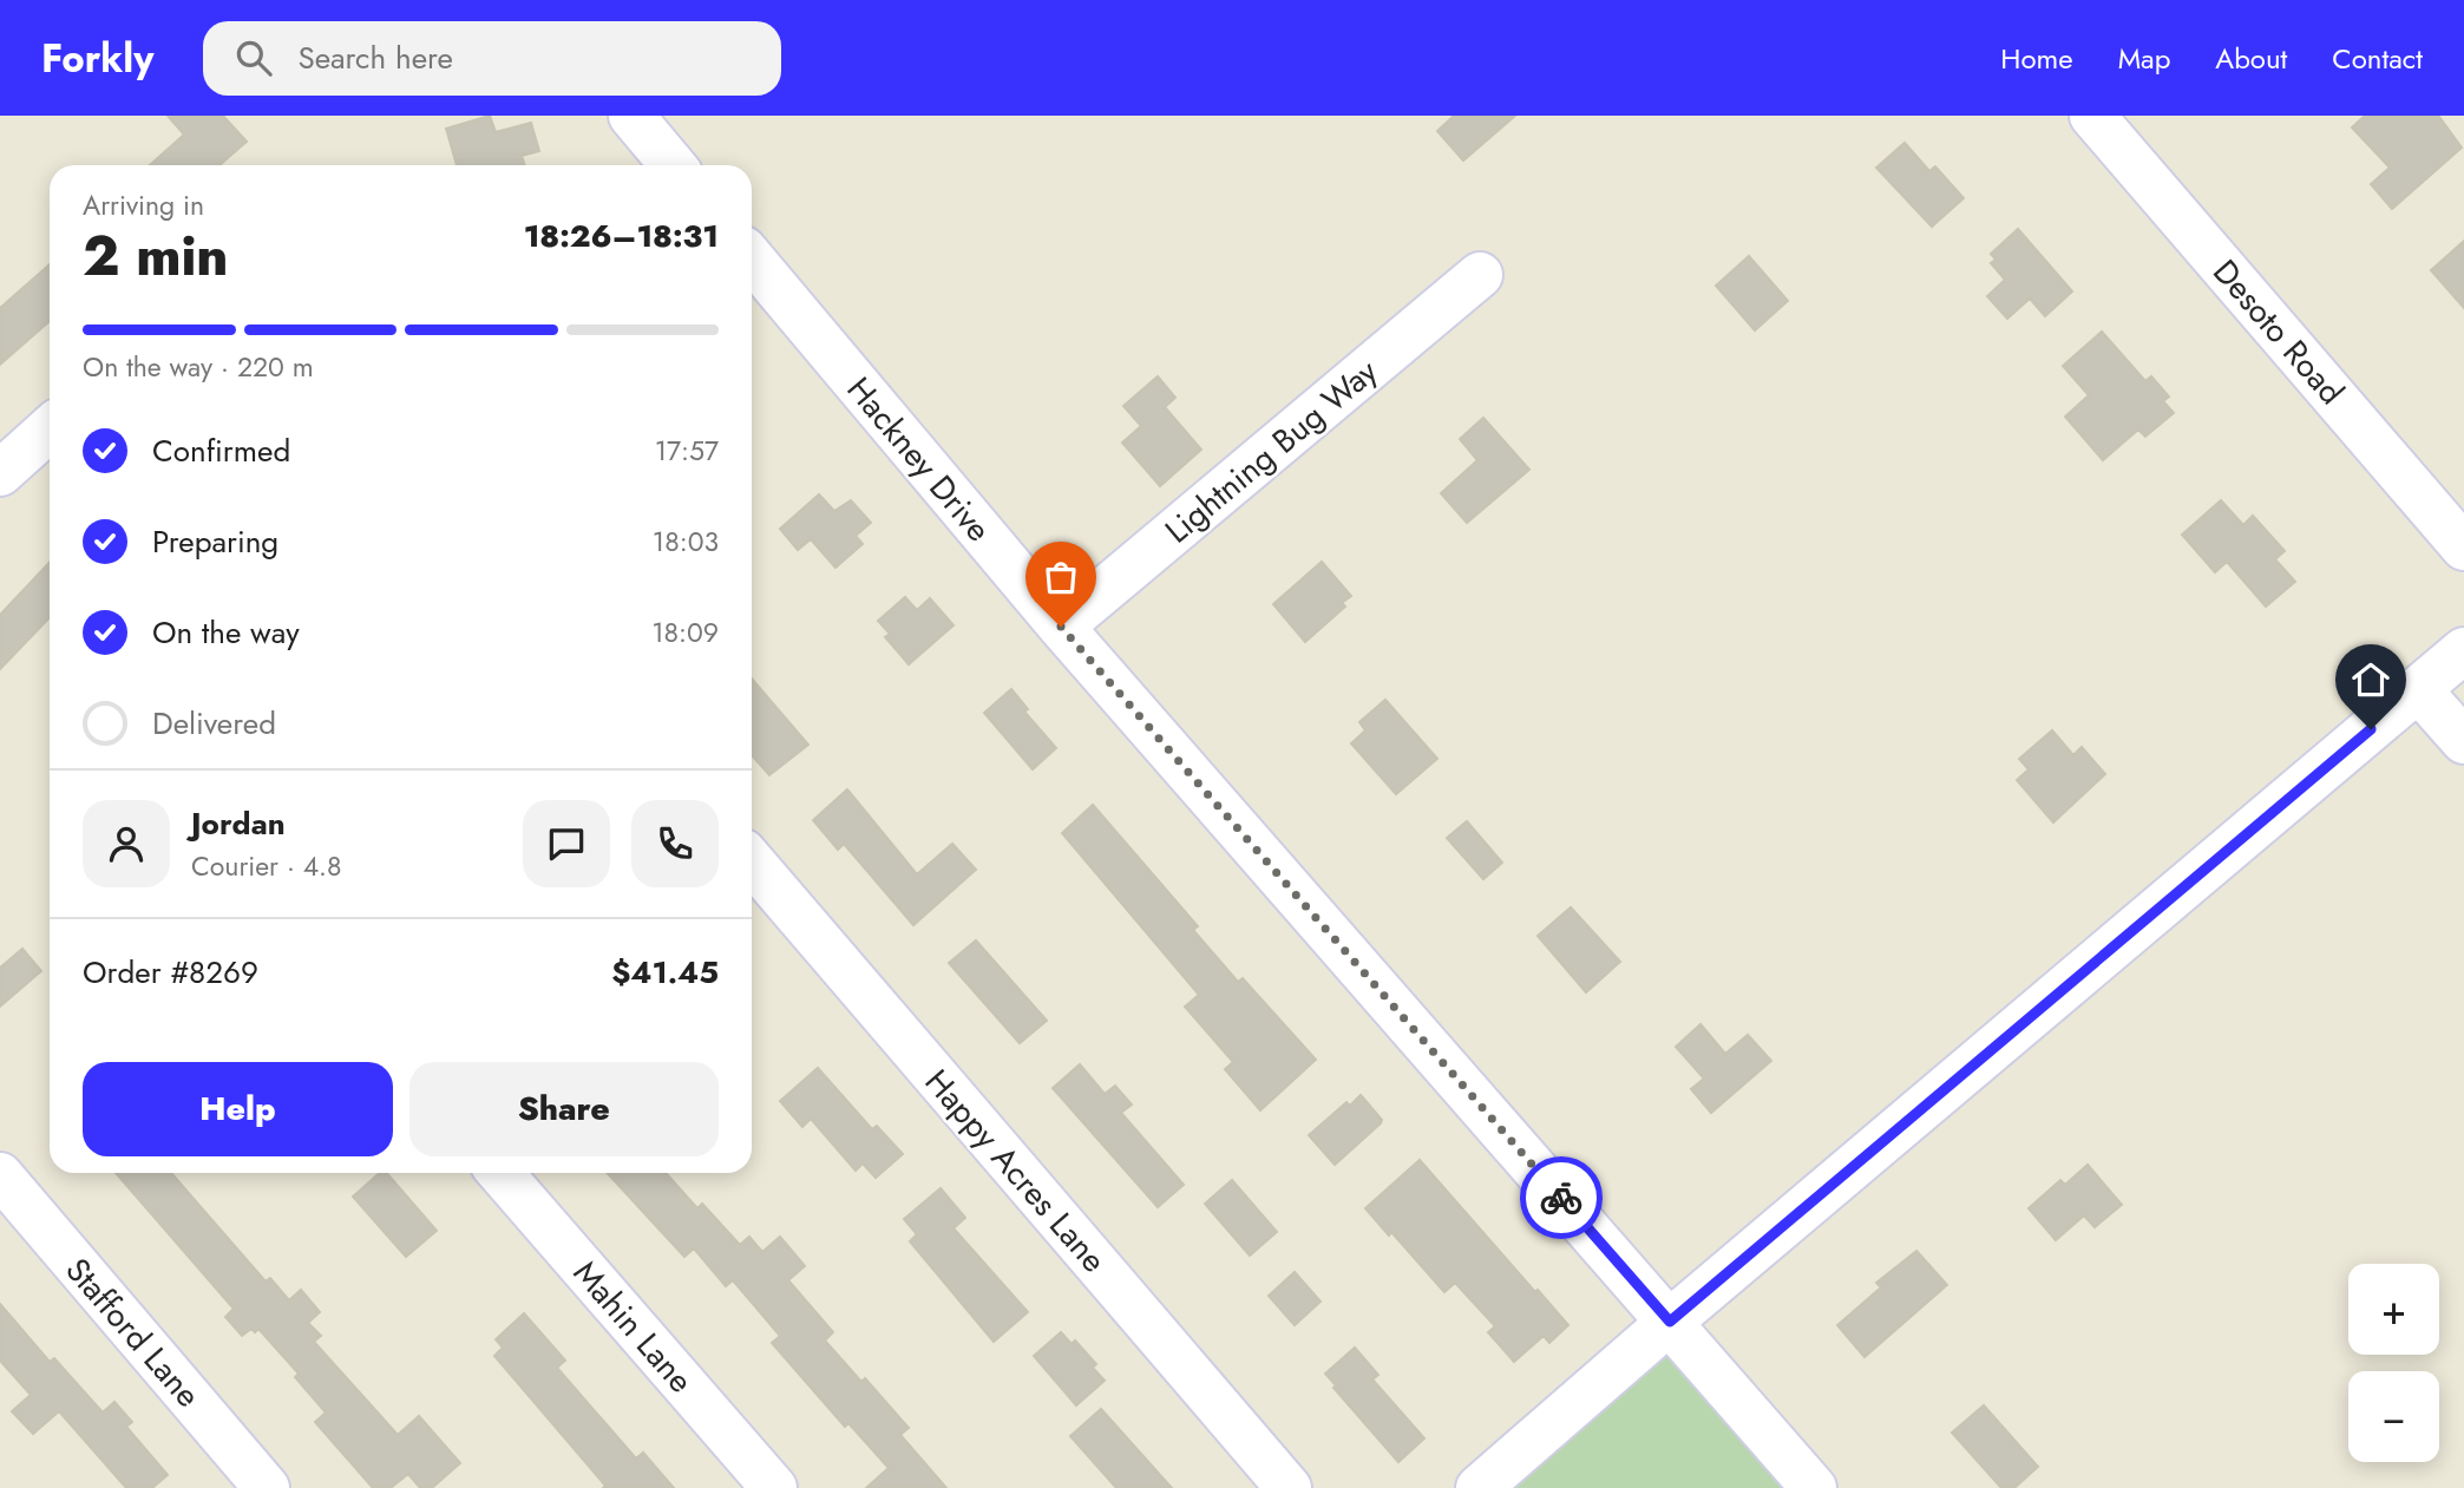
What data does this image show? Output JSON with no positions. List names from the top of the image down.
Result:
{
  "streets": {
    "street": [
      "Desoto Road",
      "Lightning Bug Way",
      "Hackney Drive",
      "Happy Acres Lane",
      "Mahin Lane",
      "Stafford Lane"
    ]
  },
  "crossings": [
    ["Lightning Bug Way", "Hackney Drive"]
  ],
  "page": {
    "header": "Forkly",
    "search": "Search here",
    "nav": [
      "Home",
      "Map",
      "About",
      "Contact"
    ],
    "heading": ["2 min", "Arriving in", "18:26–18:31"],
    "panel": [
      "Jordan",
      "Courier · 4.8",
      "Order #8269",
      "$41.45"
    ],
    "bar": "On the way · 220 m",
    "list": [
      ["Confirmed", "17:57"],
      ["Preparing", "18:03"],
      ["On the way", "18:09"],
      "Delivered"
    ],
    "buttons": ["Help", "Share"],
    "map_buttons": ["+", "−"]
  }
}
